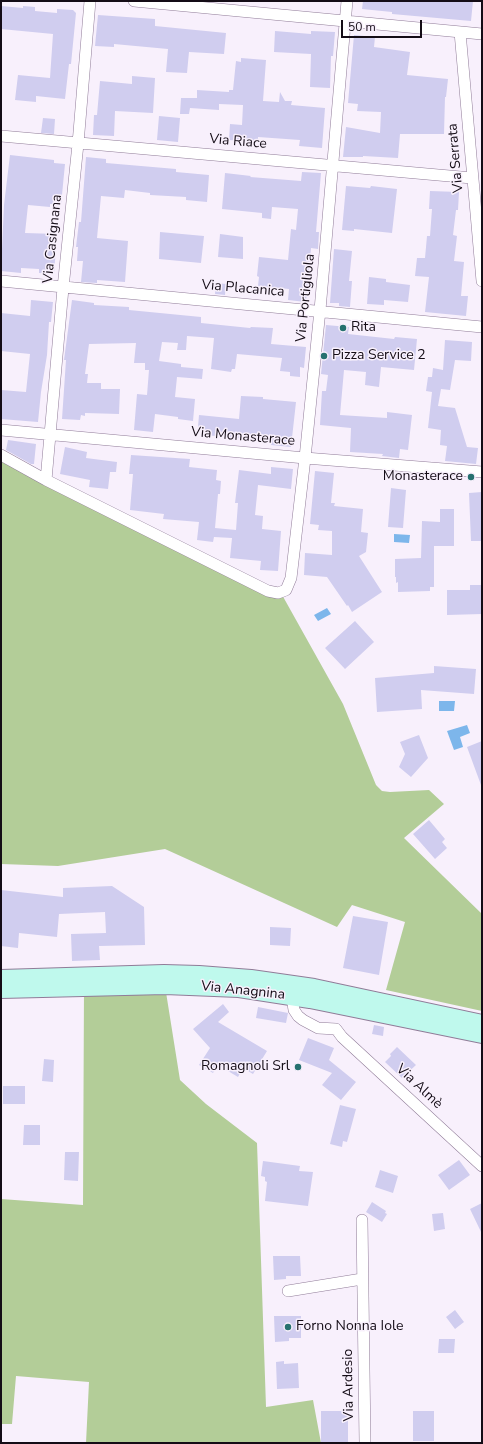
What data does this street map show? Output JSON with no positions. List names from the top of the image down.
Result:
{
  "streets": {
    "main road": ["Via Anagnina"],
    "street": [
      "Via Riace",
      "Via Serrata",
      "Via Casignana",
      "Via Placanica",
      "Via Portigliola",
      "Via Monasterace",
      "Via Almè",
      "Via Ardesio"
    ]
  },
  "crossings": [
    ["Via Riace", "Via Serrata"],
    ["Via Riace", "Via Casignana"],
    ["Via Riace", "Via Portigliola"],
    ["Via Casignana", "Via Placanica"],
    ["Via Casignana", "Via Portigliola"],
    ["Via Casignana", "Via Monasterace"],
    ["Via Placanica", "Via Portigliola"],
    ["Via Portigliola", "Via Monasterace"],
    ["Via Anagnina", "Via Almè"]
  ],
  "places": [
    "Rita",
    "Pizza Service 2",
    "Monasterace",
    "Romagnoli Srl",
    "Forno Nonna Iole"
  ],
  "scale_bar": "50 m"
}
